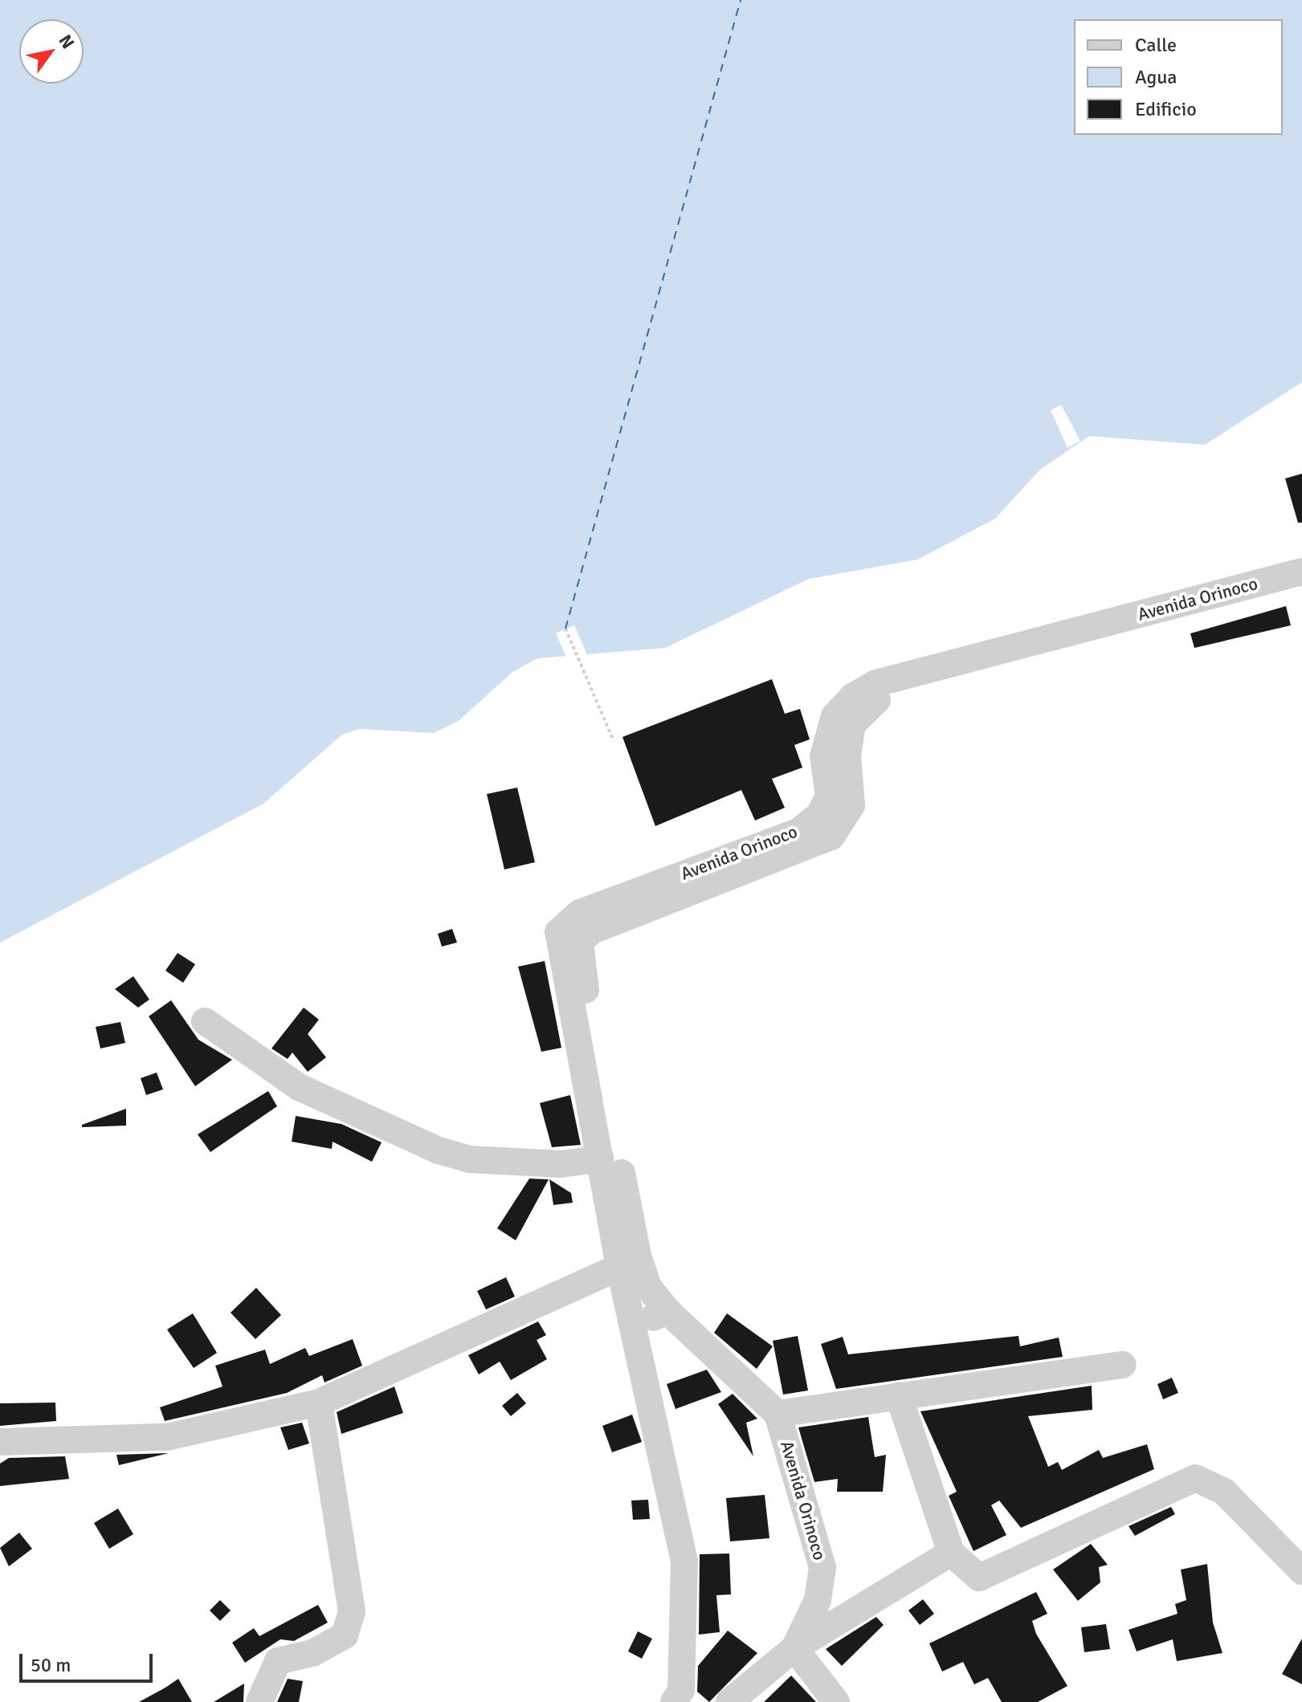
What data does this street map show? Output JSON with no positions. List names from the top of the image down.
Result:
{
  "streets": {
    "street": ["Avenida Orinoco"]
  },
  "legend": ["Calle", "Agua", "Edificio"],
  "scale_bar": "50 m",
  "north": "top right"
}
